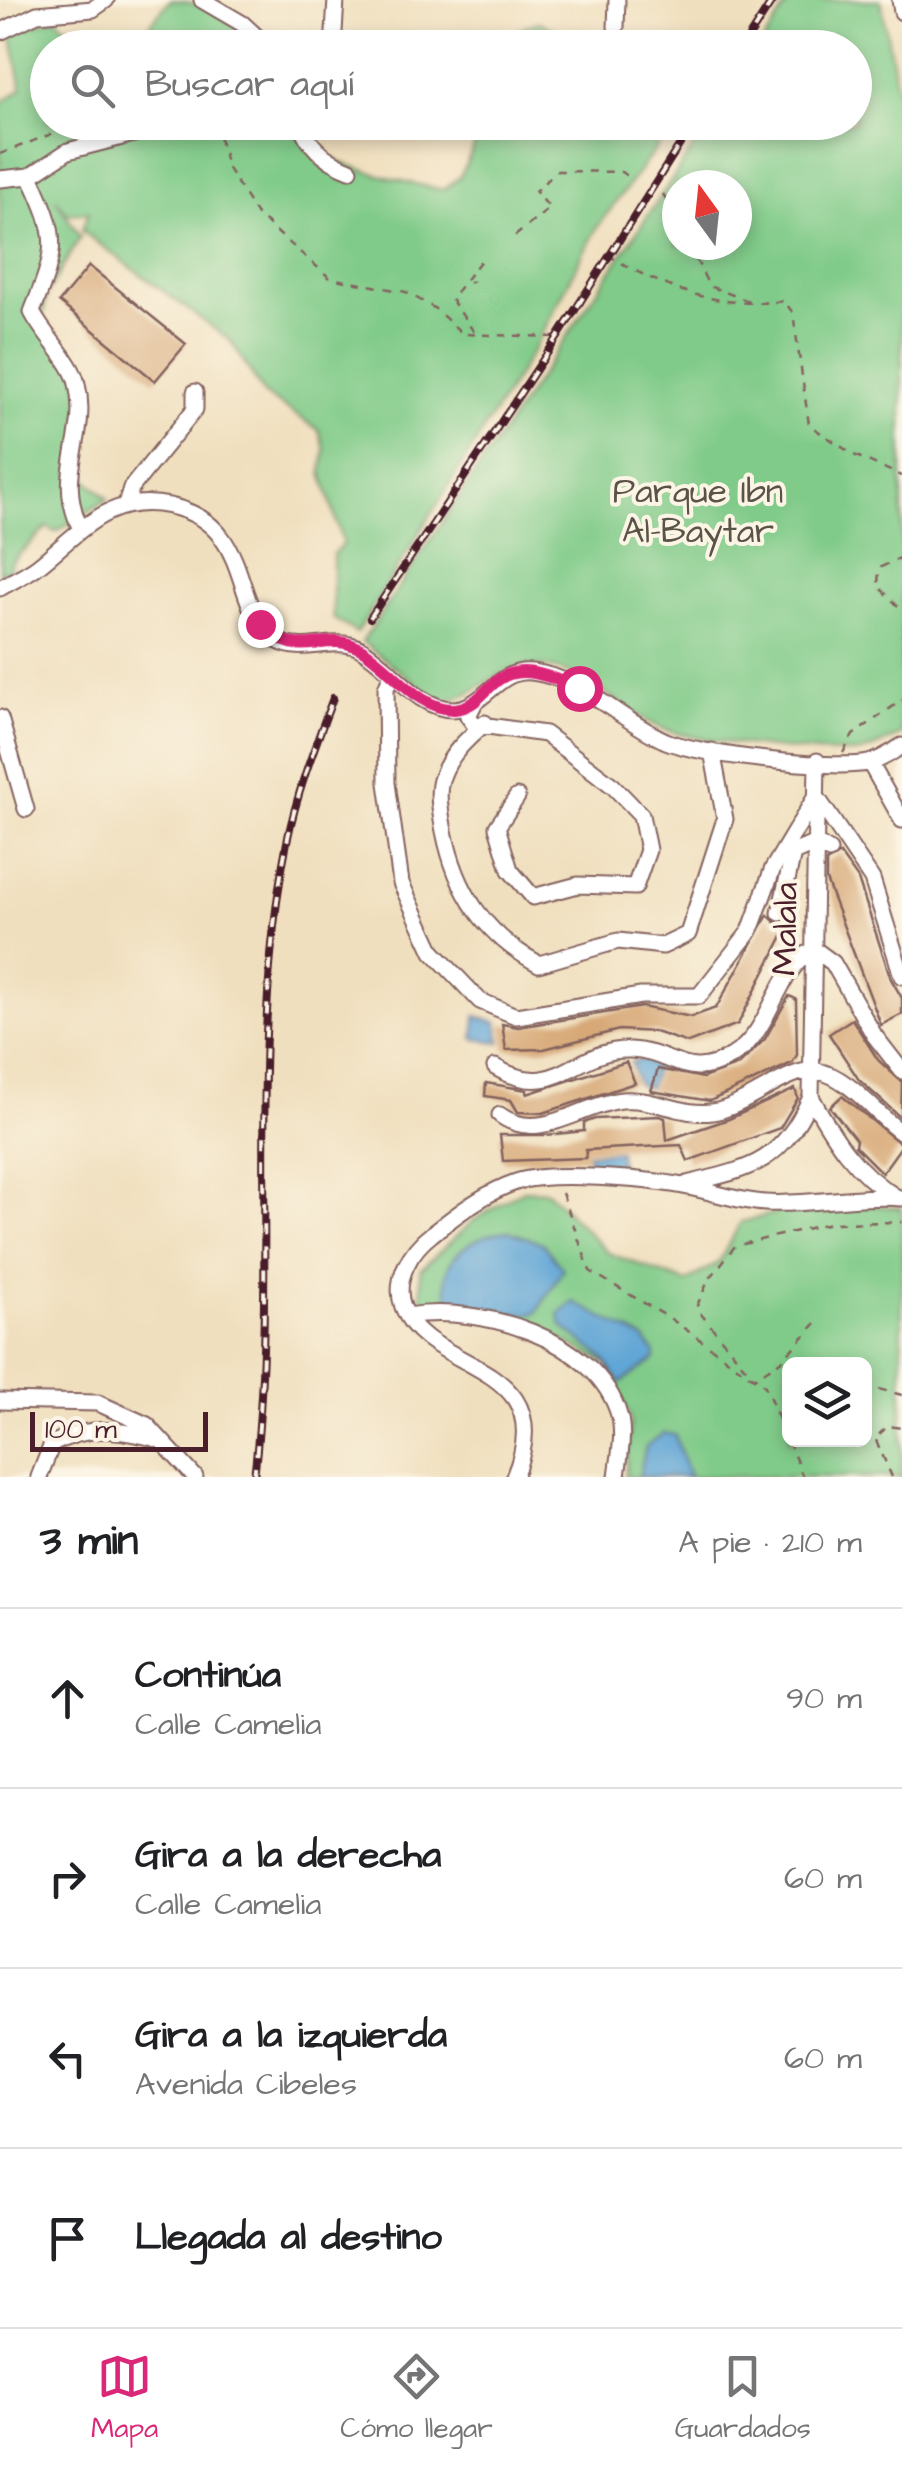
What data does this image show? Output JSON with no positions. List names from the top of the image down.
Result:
{
  "streets": {
    "street": ["Malala"]
  },
  "parks": ["Parque Ibn Al-Baytar"],
  "scale_bar": "100 m",
  "north": "top",
  "page": {
    "search": "Buscar aquí",
    "scale": "100 m",
    "heading": ["3 min", "A pie · 210 m"],
    "list": [
      ["Continúa", "Calle Camelia", "90 m"],
      ["Gira a la derecha", "Calle Camelia", "60 m"],
      ["Gira a la izquierda", "Avenida Cibeles", "60 m"],
      "Llegada al destino"
    ],
    "nav": ["Mapa", "Cómo llegar", "Guardados"]
  }
}
